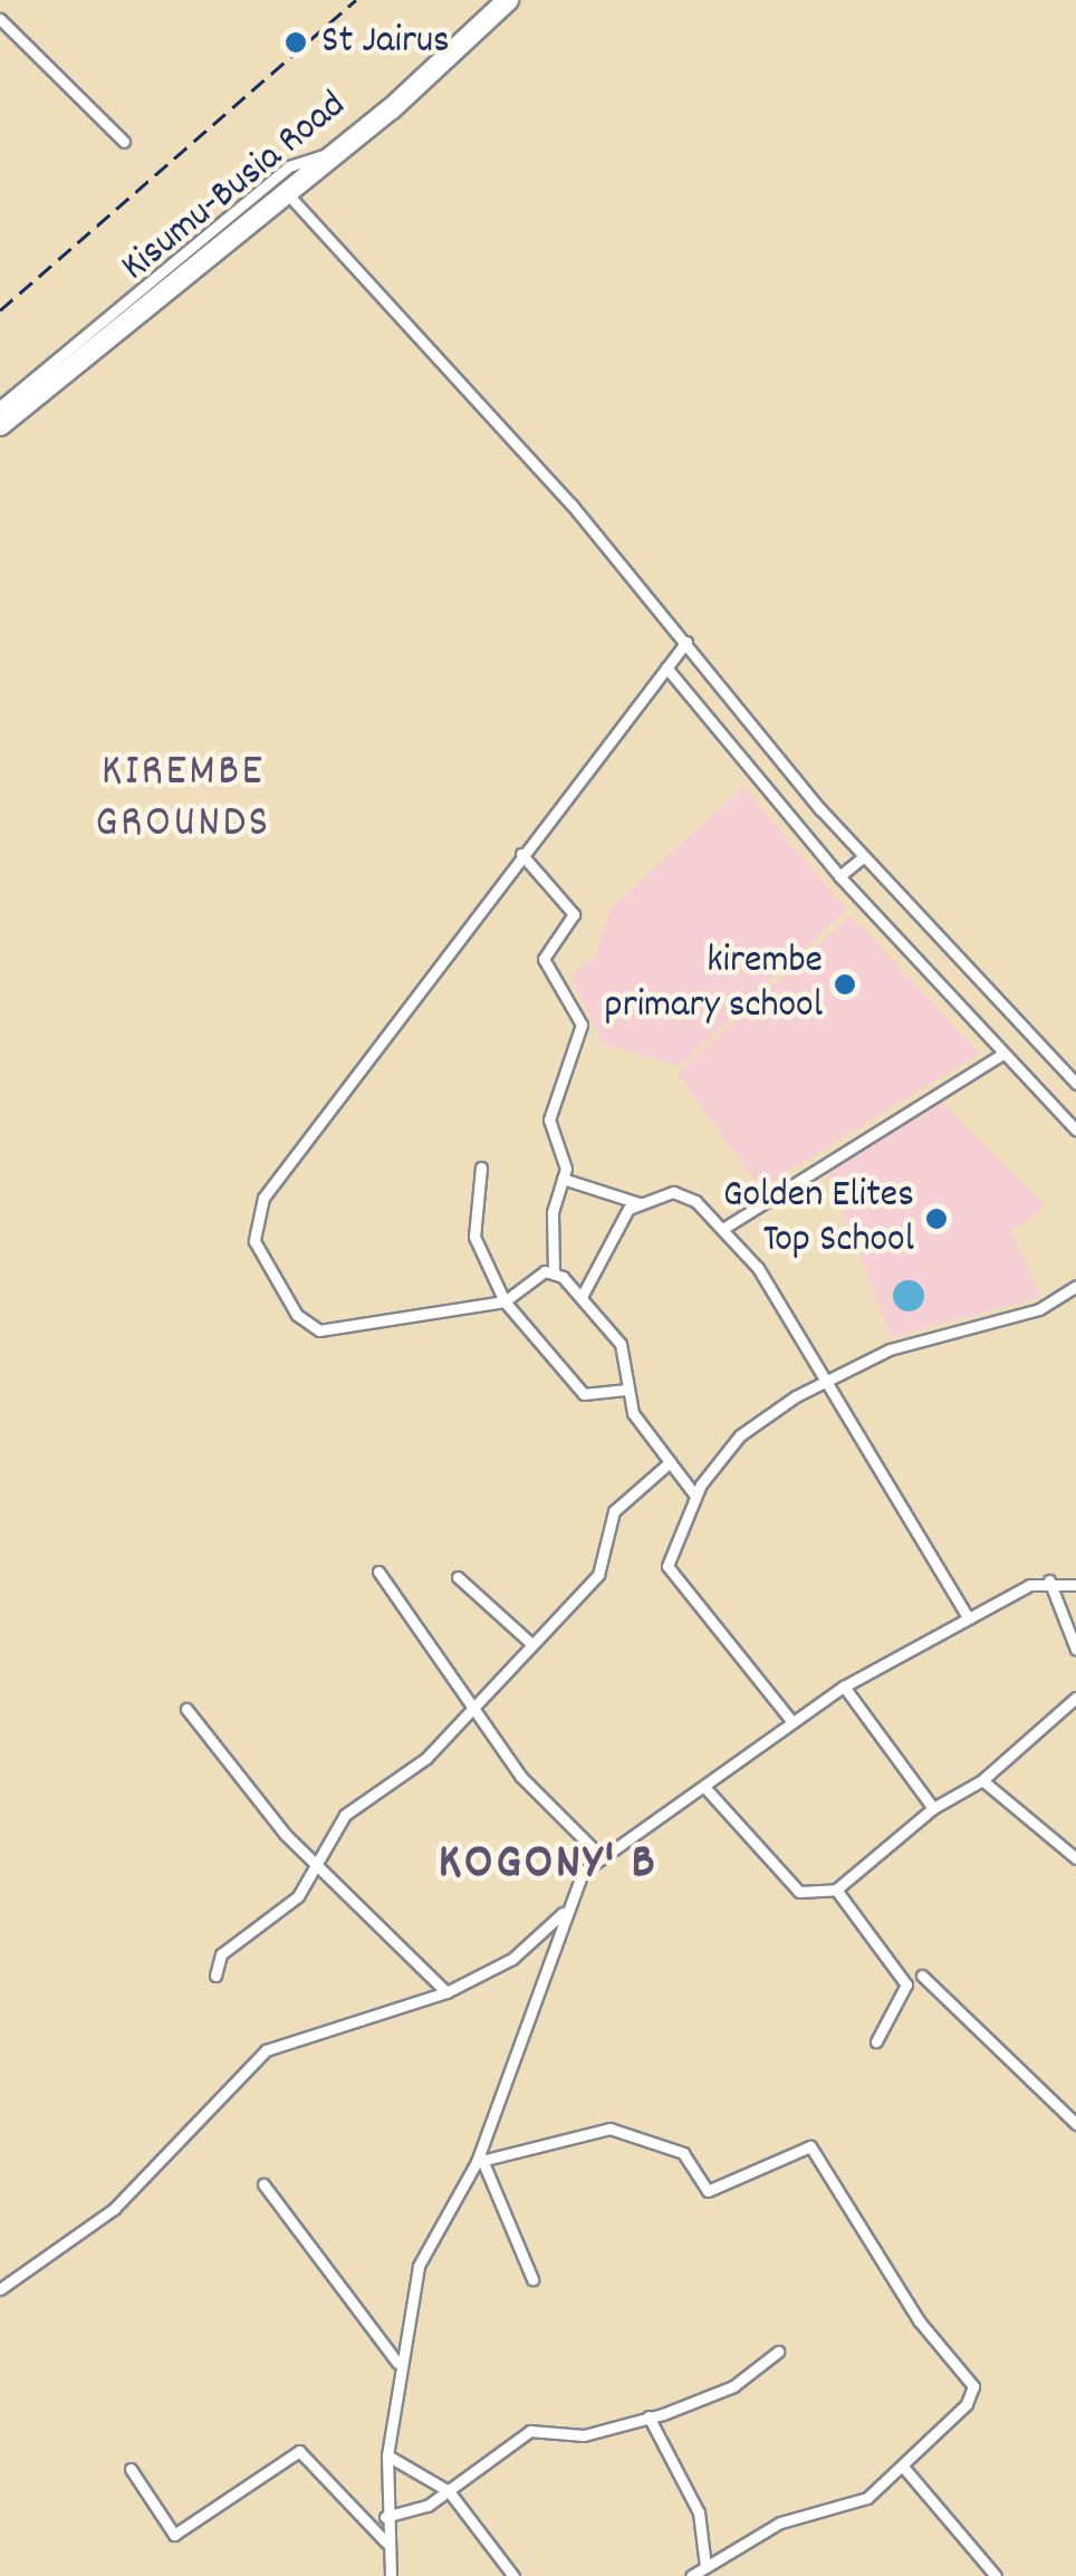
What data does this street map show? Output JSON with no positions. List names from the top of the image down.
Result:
{
  "streets": {
    "highway": ["Kisumu-Busia Road"]
  },
  "districts": ["KIREMBE GROUNDS", "KOGONY' B"],
  "places": ["St Jairus", "kirembe primary school", "Golden Elites Top School"]
}
